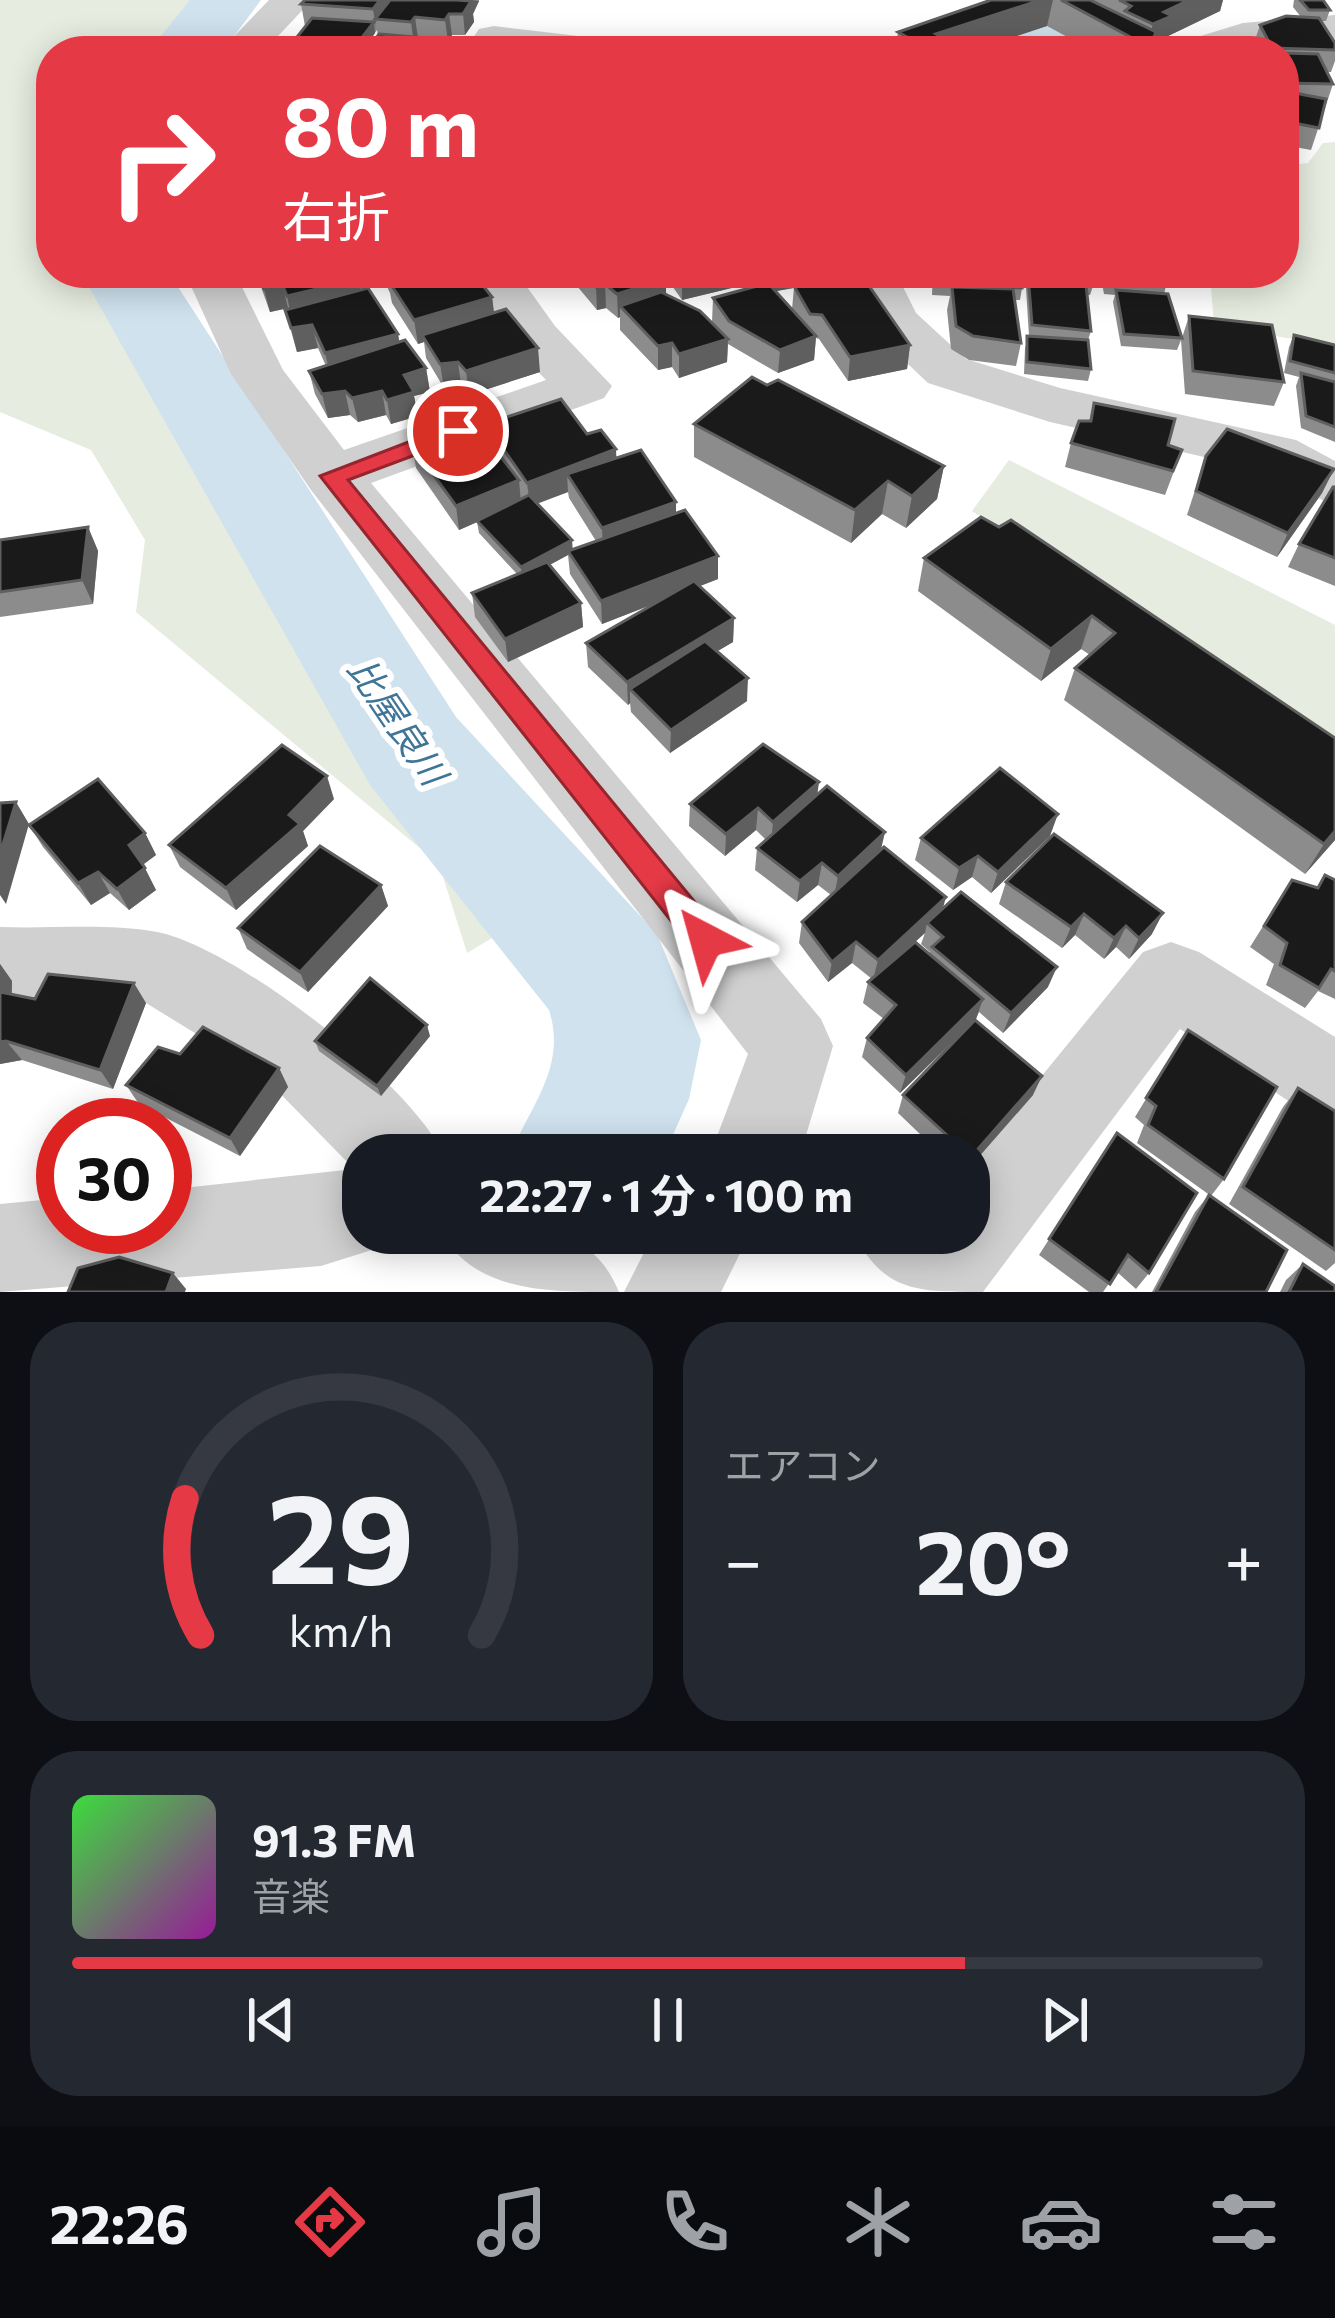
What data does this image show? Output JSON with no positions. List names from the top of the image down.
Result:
{
  "water": ["比屋良川"],
  "page": {
    "turn": ["80 m", "右折"],
    "limit": "30",
    "trip": "22:27 · 1 分 · 100 m",
    "tile": "エアコン",
    "heat": ["−", "20°", "+"],
    "song": ["91.3 FM", "音楽"],
    "tabs": "22:26",
    "gauge": ["29", "km/h"]
  }
}
